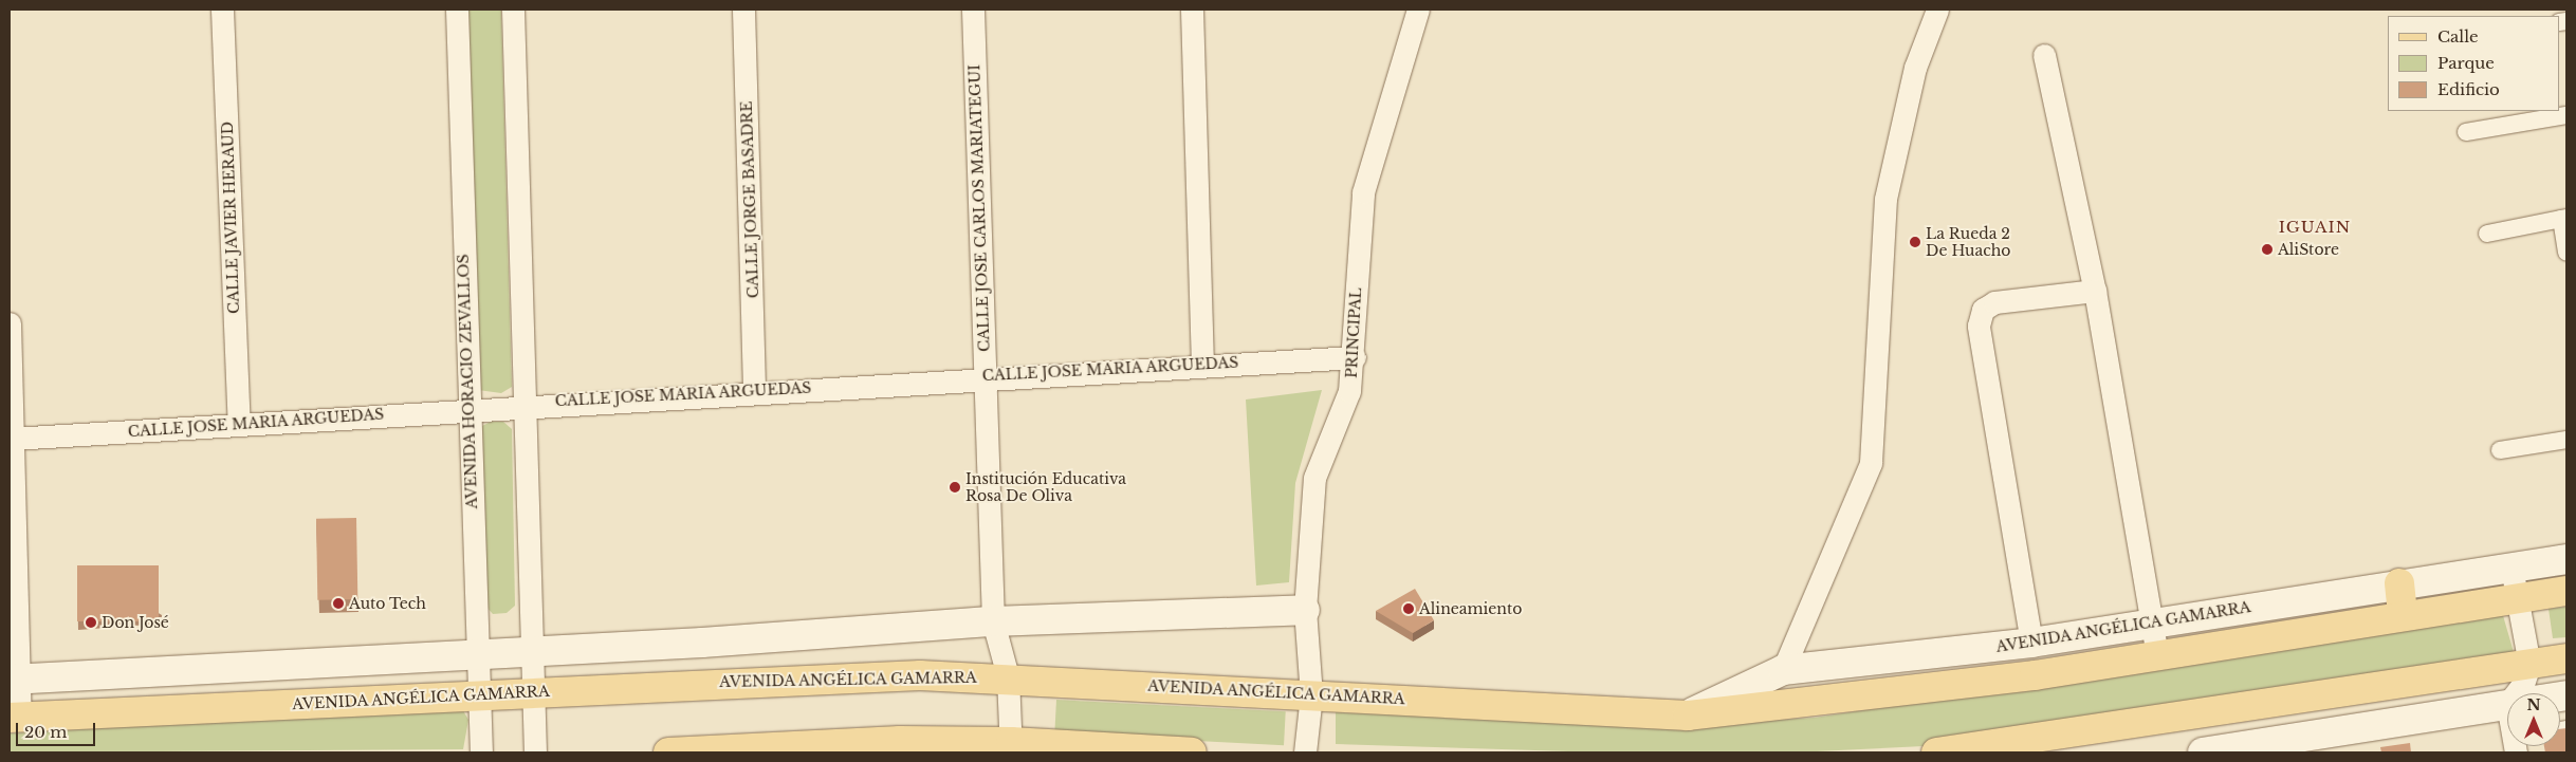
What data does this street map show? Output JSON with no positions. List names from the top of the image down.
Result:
{
  "streets": {
    "main road": ["AVENIDA ANGÉLICA GAMARRA"],
    "street": [
      "CALLE JORGE BASADRE",
      "CALLE JOSE CARLOS MARIATEGUI",
      "CALLE JAVIER HERAUD",
      "PRINCIPAL",
      "CALLE JOSE MARIA ARGUEDAS",
      "AVENIDA HORACIO ZEVALLOS"
    ]
  },
  "crossings": [
    ["CALLE JORGE BASADRE", "CALLE JOSE MARIA ARGUEDAS"],
    ["CALLE JOSE CARLOS MARIATEGUI", "CALLE JOSE MARIA ARGUEDAS"],
    ["CALLE JOSE CARLOS MARIATEGUI", "AVENIDA ANGÉLICA GAMARRA"],
    ["CALLE JAVIER HERAUD", "CALLE JOSE MARIA ARGUEDAS"],
    ["PRINCIPAL", "CALLE JOSE MARIA ARGUEDAS"],
    ["PRINCIPAL", "AVENIDA ANGÉLICA GAMARRA"],
    ["CALLE JOSE MARIA ARGUEDAS", "AVENIDA HORACIO ZEVALLOS"],
    ["AVENIDA HORACIO ZEVALLOS", "AVENIDA ANGÉLICA GAMARRA"]
  ],
  "districts": ["IGUAIN"],
  "places": [
    "La Rueda 2 De Huacho",
    "AliStore",
    "Institución Educativa Rosa De Oliva",
    "Auto Tech",
    "Alineamiento",
    "Don José"
  ],
  "legend": ["Calle", "Parque", "Edificio"],
  "scale_bar": "20 m",
  "north": "top"
}
